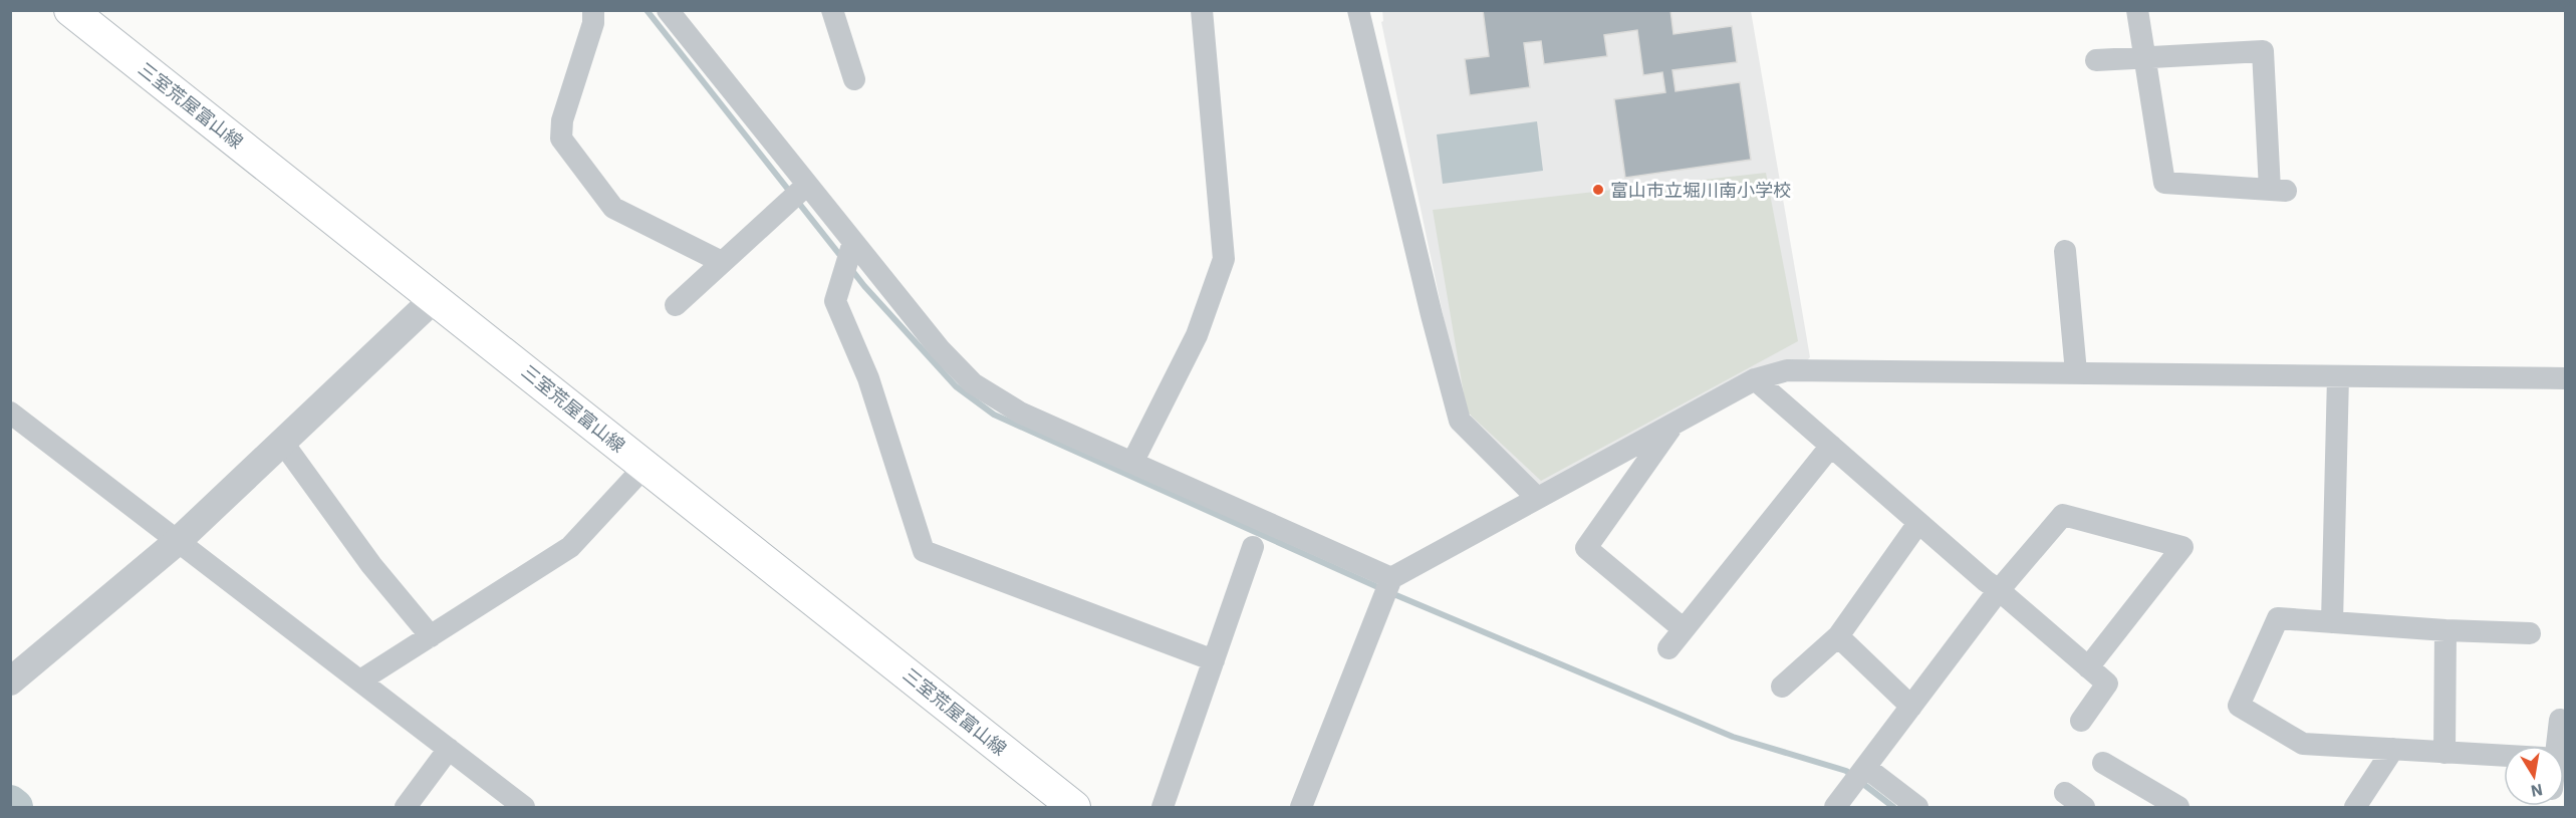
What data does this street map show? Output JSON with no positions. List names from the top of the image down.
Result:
{
  "streets": {
    "main road": ["三室荒屋富山線"]
  },
  "places": ["富山市立堀川南小学校"],
  "north": "bottom"
}
